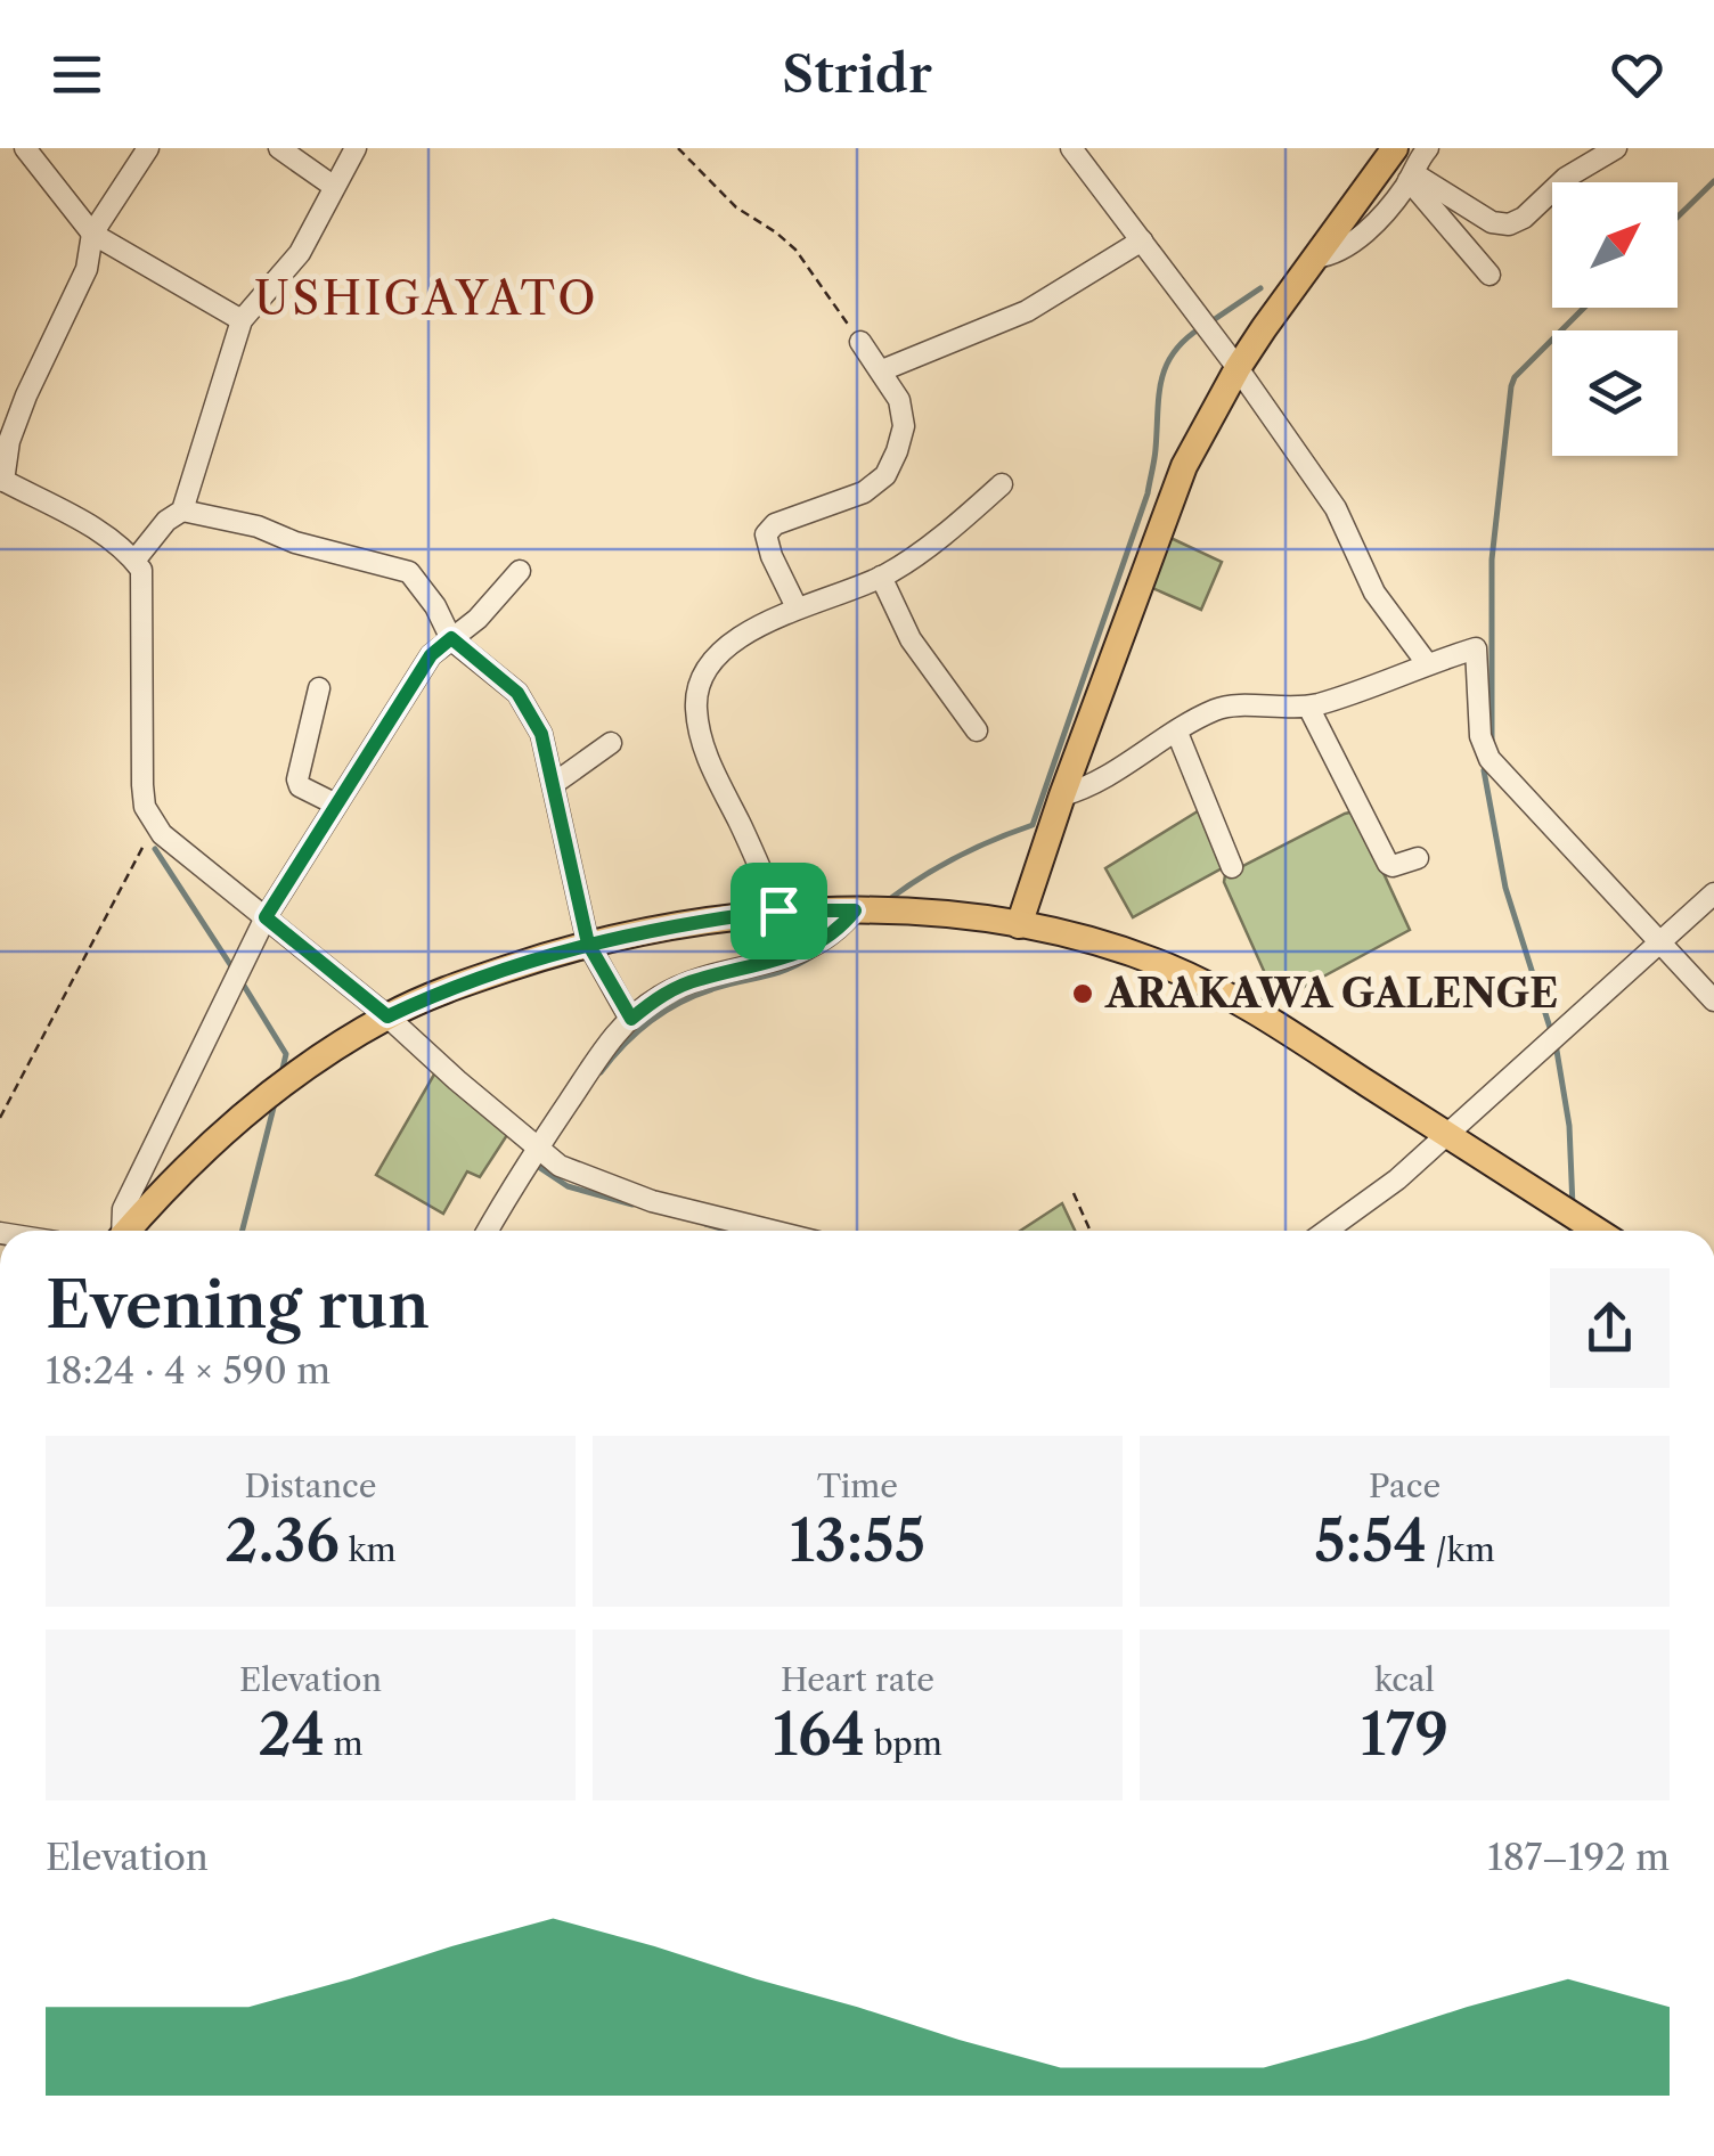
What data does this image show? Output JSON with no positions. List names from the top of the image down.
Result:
{
  "districts": ["USHIGAYATO"],
  "places": ["ARAKAWA GALENGE"],
  "north": "top right",
  "page": {
    "header": "Stridr",
    "heading": ["Evening run", "18:24 · 4 × 590 m"],
    "stats": [
      ["Distance", "2.36 km"],
      ["Time", "13:55"],
      ["Pace", "5:54 /km"],
      ["Elevation", "24 m"],
      ["Heart rate", "164 bpm"],
      ["kcal", "179"]
    ],
    "chart": ["Elevation", "187–192 m"]
  }
}
